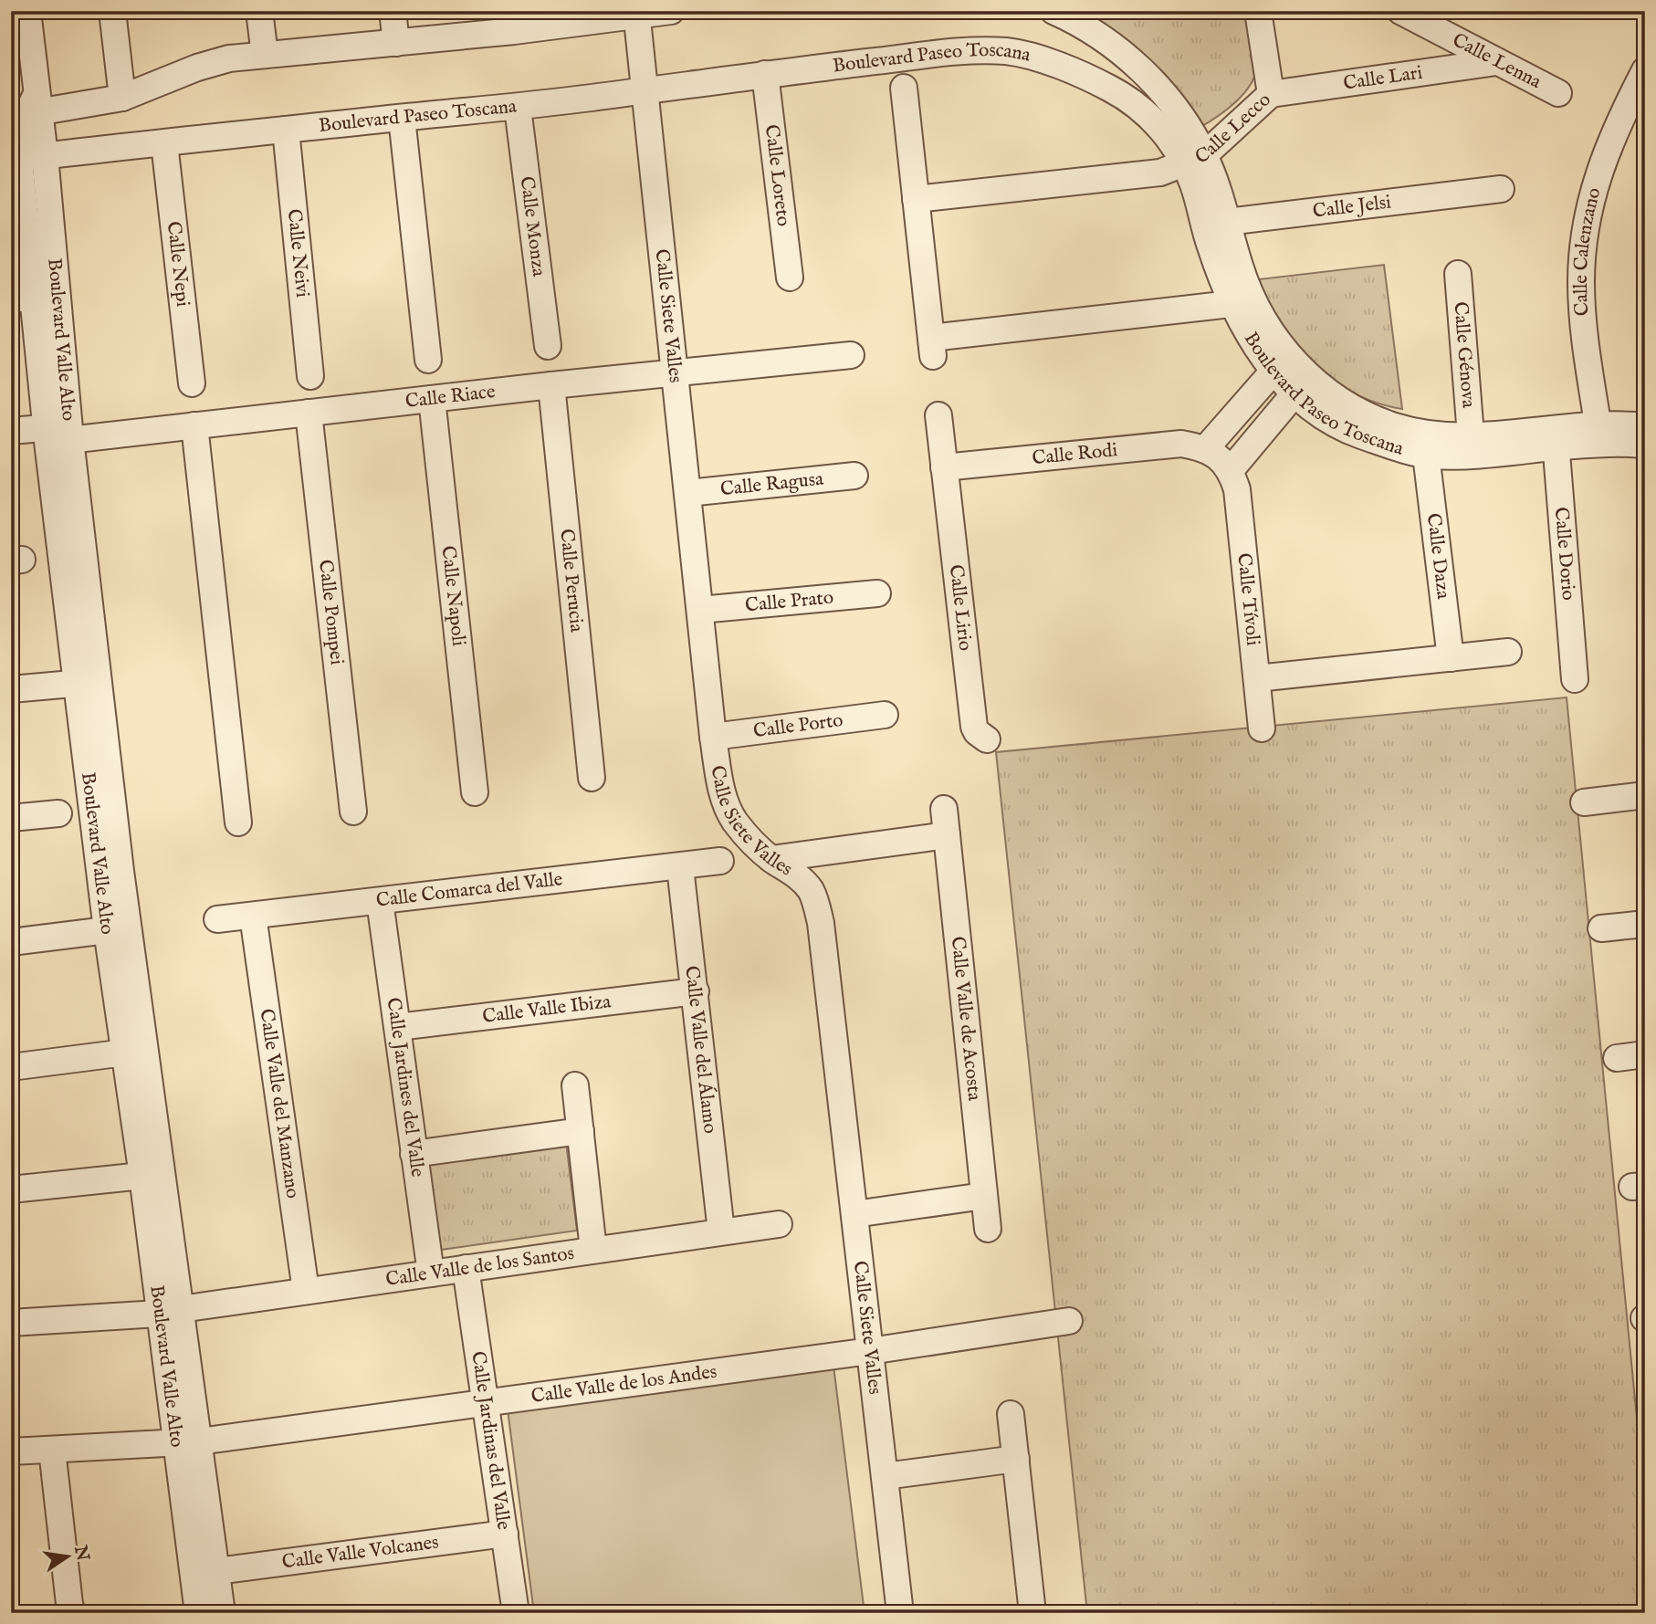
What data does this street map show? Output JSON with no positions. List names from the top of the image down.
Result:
{
  "streets": {
    "street": [
      "Calle Lenna",
      "Boulevard Paseo Toscana",
      "Calle Lari",
      "Calle Lecco",
      "Calle Loreto",
      "Calle Jelsi",
      "Calle Monza",
      "Calle Neivi",
      "Calle Calenzano",
      "Calle Nepi",
      "Calle Siete Valles",
      "Boulevard Valle Alto",
      "Calle Génova",
      "Calle Riace",
      "Calle Rodi",
      "Calle Ragusa",
      "Calle Dorio",
      "Calle Daza",
      "Calle Perucia",
      "Calle Napoli",
      "Calle Tívoli",
      "Calle Prato",
      "Calle Lirio",
      "Calle Pompei",
      "Calle Porto",
      "Calle Comarca del Valle",
      "Calle Valle Ibiza",
      "Calle Valle de Acosta",
      "Calle Valle del Álamo",
      "Calle Jardines del Valle",
      "Calle Valle del Manzano",
      "Calle Valle de los Santos",
      "Calle Valle de los Andes",
      "Calle Jardinas del Valle",
      "Calle Valle Volcanes"
    ]
  },
  "crossings": [
    ["Calle Lenna", "Calle Lari"],
    ["Boulevard Paseo Toscana", "Calle Lecco"],
    ["Boulevard Paseo Toscana", "Calle Loreto"],
    ["Boulevard Paseo Toscana", "Calle Jelsi"],
    ["Boulevard Paseo Toscana", "Calle Monza"],
    ["Boulevard Paseo Toscana", "Calle Neivi"],
    ["Boulevard Paseo Toscana", "Calle Calenzano"],
    ["Boulevard Paseo Toscana", "Calle Nepi"],
    ["Boulevard Paseo Toscana", "Calle Siete Valles"],
    ["Boulevard Paseo Toscana", "Boulevard Valle Alto"],
    ["Boulevard Paseo Toscana", "Calle Génova"],
    ["Boulevard Paseo Toscana", "Calle Dorio"],
    ["Boulevard Paseo Toscana", "Calle Daza"],
    ["Calle Lari", "Calle Lecco"],
    ["Calle Siete Valles", "Calle Riace"],
    ["Calle Siete Valles", "Calle Ragusa"],
    ["Calle Siete Valles", "Calle Prato"],
    ["Calle Siete Valles", "Calle Porto"],
    ["Calle Siete Valles", "Calle Valle de los Andes"],
    ["Boulevard Valle Alto", "Calle Riace"],
    ["Boulevard Valle Alto", "Calle Valle de los Santos"],
    ["Boulevard Valle Alto", "Calle Valle de los Andes"],
    ["Boulevard Valle Alto", "Calle Valle Volcanes"],
    ["Calle Riace", "Calle Perucia"],
    ["Calle Riace", "Calle Napoli"],
    ["Calle Riace", "Calle Pompei"],
    ["Calle Rodi", "Calle Lirio"],
    ["Calle Comarca del Valle", "Calle Valle del Álamo"],
    ["Calle Comarca del Valle", "Calle Jardines del Valle"],
    ["Calle Comarca del Valle", "Calle Valle del Manzano"],
    ["Calle Valle Ibiza", "Calle Valle del Álamo"],
    ["Calle Valle Ibiza", "Calle Jardines del Valle"],
    ["Calle Valle del Álamo", "Calle Valle de los Santos"],
    ["Calle Jardines del Valle", "Calle Valle de los Santos"],
    ["Calle Valle del Manzano", "Calle Valle de los Santos"],
    ["Calle Valle de los Santos", "Calle Jardinas del Valle"],
    ["Calle Valle de los Andes", "Calle Jardinas del Valle"],
    ["Calle Jardinas del Valle", "Calle Valle Volcanes"]
  ],
  "north": "right"
}
